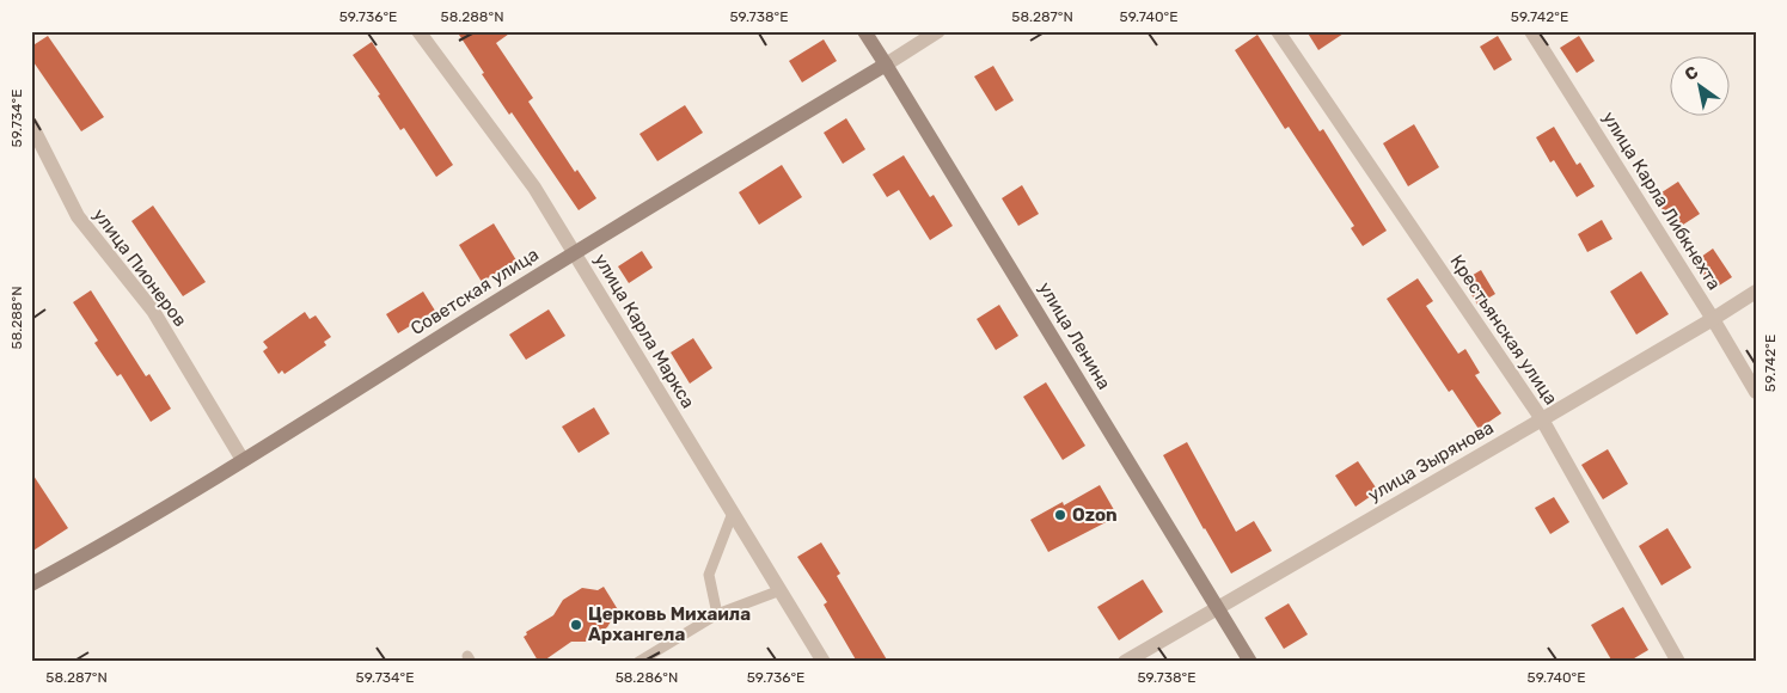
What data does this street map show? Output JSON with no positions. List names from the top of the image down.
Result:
{
  "streets": {
    "street": [
      "улица Карла Либкнехта",
      "улица Пионеров",
      "Советская улица",
      "Крестьянская улица",
      "улица Карла Маркса",
      "улица Ленина",
      "улица Зырянова"
    ]
  },
  "crossings": [
    ["улица Карла Либкнехта", "улица Зырянова"],
    ["улица Пионеров", "Советская улица"],
    ["Советская улица", "улица Карла Маркса"],
    ["Советская улица", "улица Ленина"],
    ["Крестьянская улица", "улица Зырянова"],
    ["улица Ленина", "улица Зырянова"]
  ],
  "places": ["Ozon", "Церковь Михаила Архангела"],
  "north": "top left",
  "coordinates": [
    "59.736°E",
    "58.288°N",
    "59.738°E",
    "58.287°N",
    "59.740°E",
    "59.742°E",
    "59.734°E",
    "58.286°N"
  ]
}
